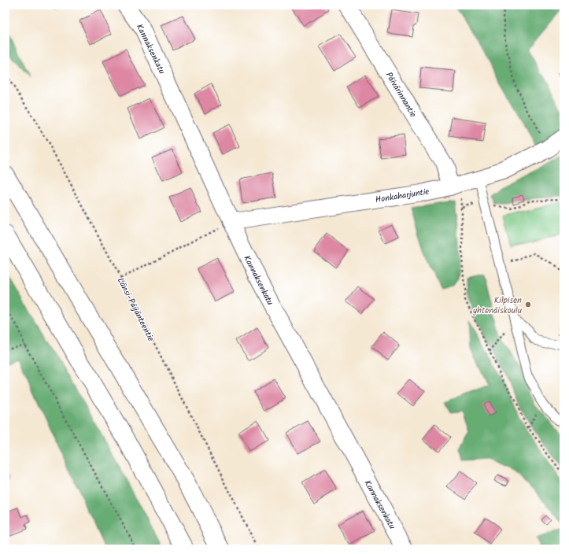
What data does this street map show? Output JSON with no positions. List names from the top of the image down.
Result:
{
  "streets": {
    "street": ["Kannaksenkatu", "Päivärinnantie", "Honkaharjuntie"],
    "path": ["Länsi-Päijänteentie"]
  },
  "crossings": [
    ["Kannaksenkatu", "Honkaharjuntie"],
    ["Päivärinnantie", "Honkaharjuntie"]
  ],
  "places": ["Kilpisen yhtenäiskoulu"]
}
